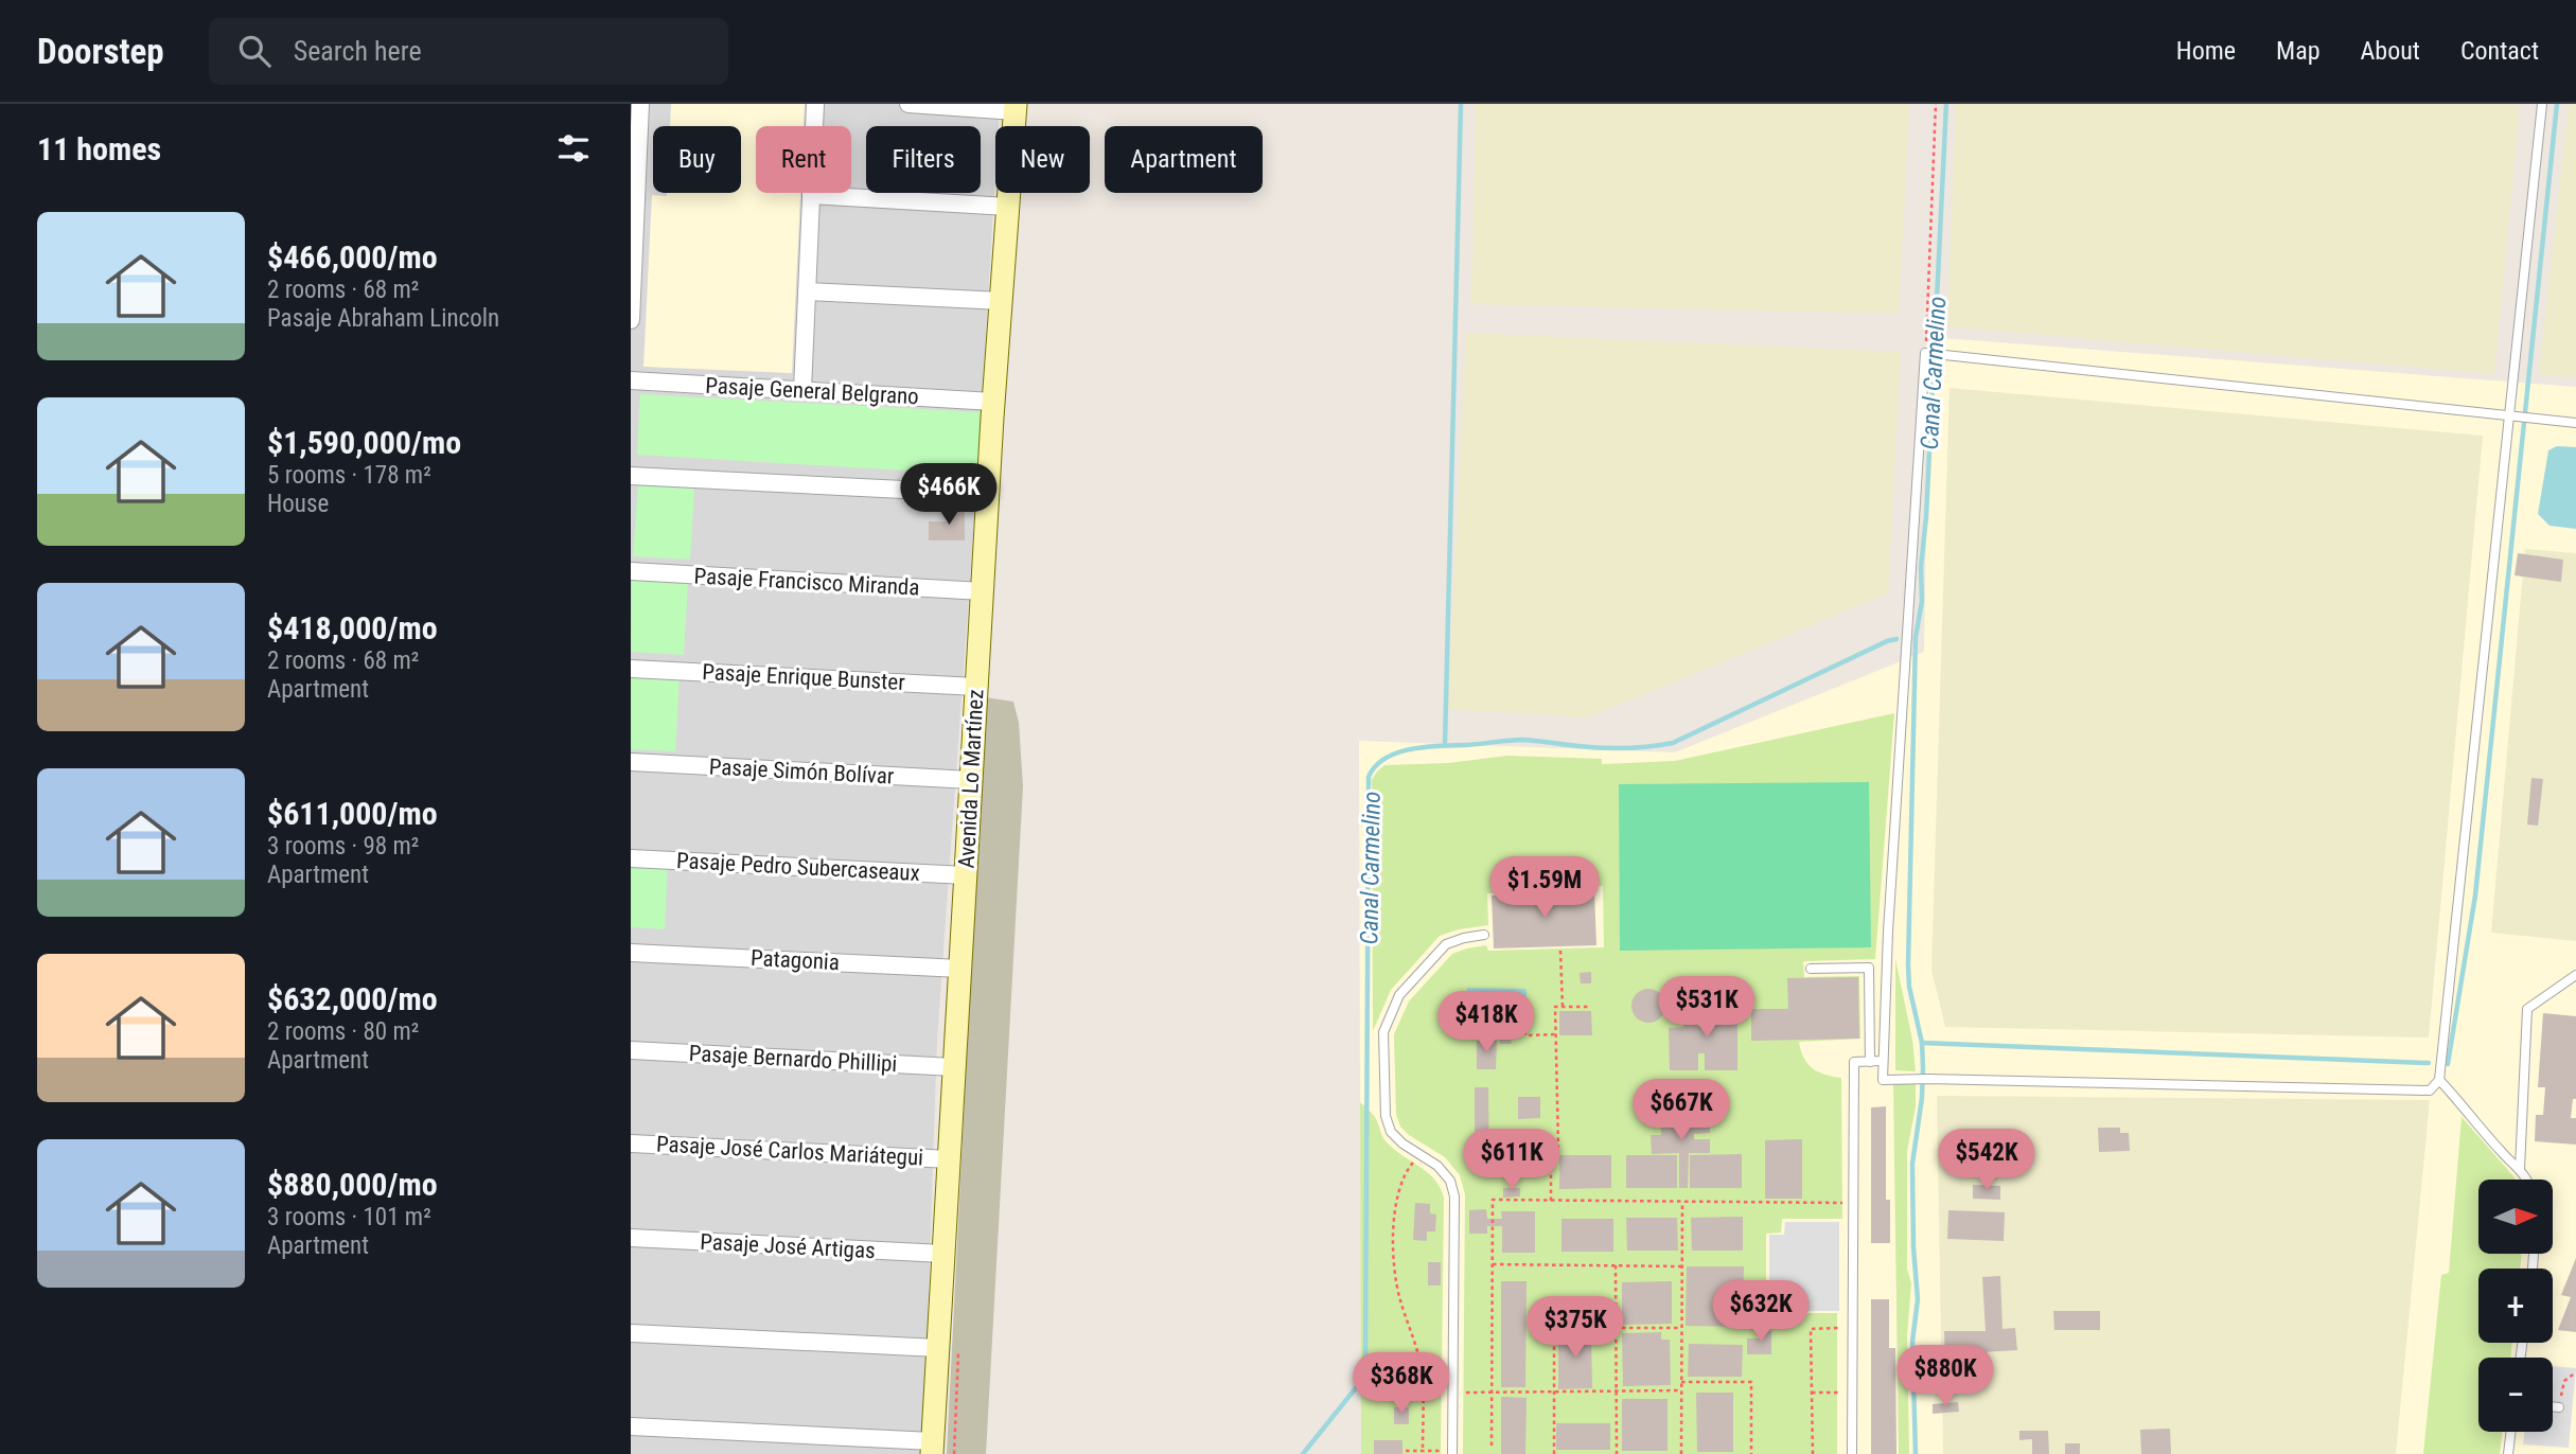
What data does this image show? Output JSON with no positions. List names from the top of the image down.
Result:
{
  "streets": {
    "main road": ["Avenida Lo Martínez"],
    "street": [
      "Pasaje General Belgrano",
      "Pasaje Francisco Miranda",
      "Pasaje Enrique Bunster",
      "Pasaje Simón Bolívar",
      "Pasaje Pedro Subercaseaux",
      "Patagonia",
      "Pasaje Bernardo Phillipi",
      "Pasaje José Carlos Mariátegui",
      "Pasaje José Artigas"
    ]
  },
  "crossings": [
    ["Pasaje General Belgrano", "Avenida Lo Martínez"],
    ["Pasaje Francisco Miranda", "Avenida Lo Martínez"],
    ["Pasaje Enrique Bunster", "Avenida Lo Martínez"],
    ["Pasaje Simón Bolívar", "Avenida Lo Martínez"],
    ["Avenida Lo Martínez", "Pasaje Pedro Subercaseaux"],
    ["Avenida Lo Martínez", "Patagonia"],
    ["Avenida Lo Martínez", "Pasaje Bernardo Phillipi"],
    ["Avenida Lo Martínez", "Pasaje José Carlos Mariátegui"],
    ["Avenida Lo Martínez", "Pasaje José Artigas"]
  ],
  "water": ["Canal Carmelino"],
  "north": "right",
  "page": {
    "header": "Doorstep",
    "search": "Search here",
    "nav": [
      "Home",
      "Map",
      "About",
      "Contact"
    ],
    "heading": "11 homes",
    "chip": [
      "Buy",
      "Rent",
      "Filters",
      "New",
      "Apartment"
    ],
    "list": [
      {
        "name": "$466,000/mo",
        "note": "2 rooms · 68 m² · Pasaje Abraham Lincoln"
      },
      {
        "name": "$1,590,000/mo",
        "note": "5 rooms · 178 m² · House"
      },
      {
        "name": "$418,000/mo",
        "note": "2 rooms · 68 m² · Apartment"
      },
      {
        "name": "$611,000/mo",
        "note": "3 rooms · 98 m² · Apartment"
      },
      {
        "name": "$632,000/mo",
        "note": "2 rooms · 80 m² · Apartment"
      },
      {
        "name": "$880,000/mo",
        "note": "3 rooms · 101 m² · Apartment"
      }
    ],
    "price": [
      "$466K",
      "$1.59M",
      "$531K",
      "$418K",
      "$667K",
      "$611K",
      "$542K",
      "$632K",
      "$375K",
      "$880K",
      "$368K"
    ],
    "map_buttons": ["+", "−"]
  }
}
